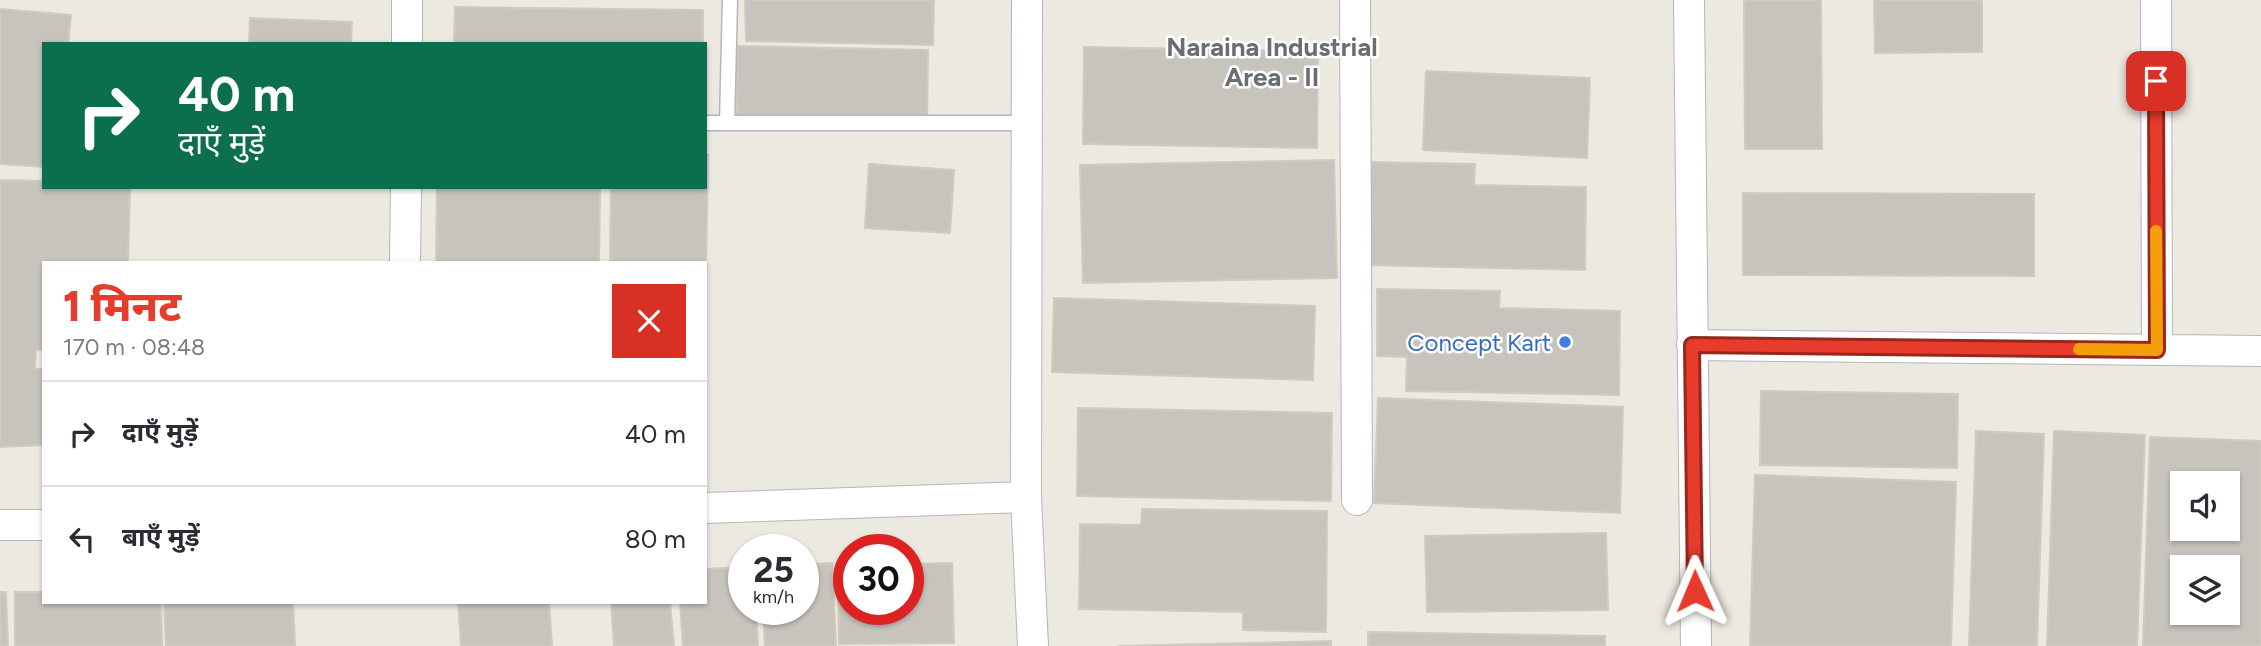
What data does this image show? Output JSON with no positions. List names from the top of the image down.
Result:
{
  "districts": ["Naraina Industrial Area - II"],
  "places": ["Concept Kart"],
  "page": {
    "turn": ["40 m", "दाएँ मुड़ें"],
    "heading": ["1 मिनट", "170 m · 08:48"],
    "list": [
      {
        "name": "दाएँ मुड़ें",
        "value": "40 m"
      },
      {
        "name": "बाएँ मुड़ें",
        "value": "80 m"
      }
    ],
    "speed": "25 km/h",
    "limit": "30"
  }
}
